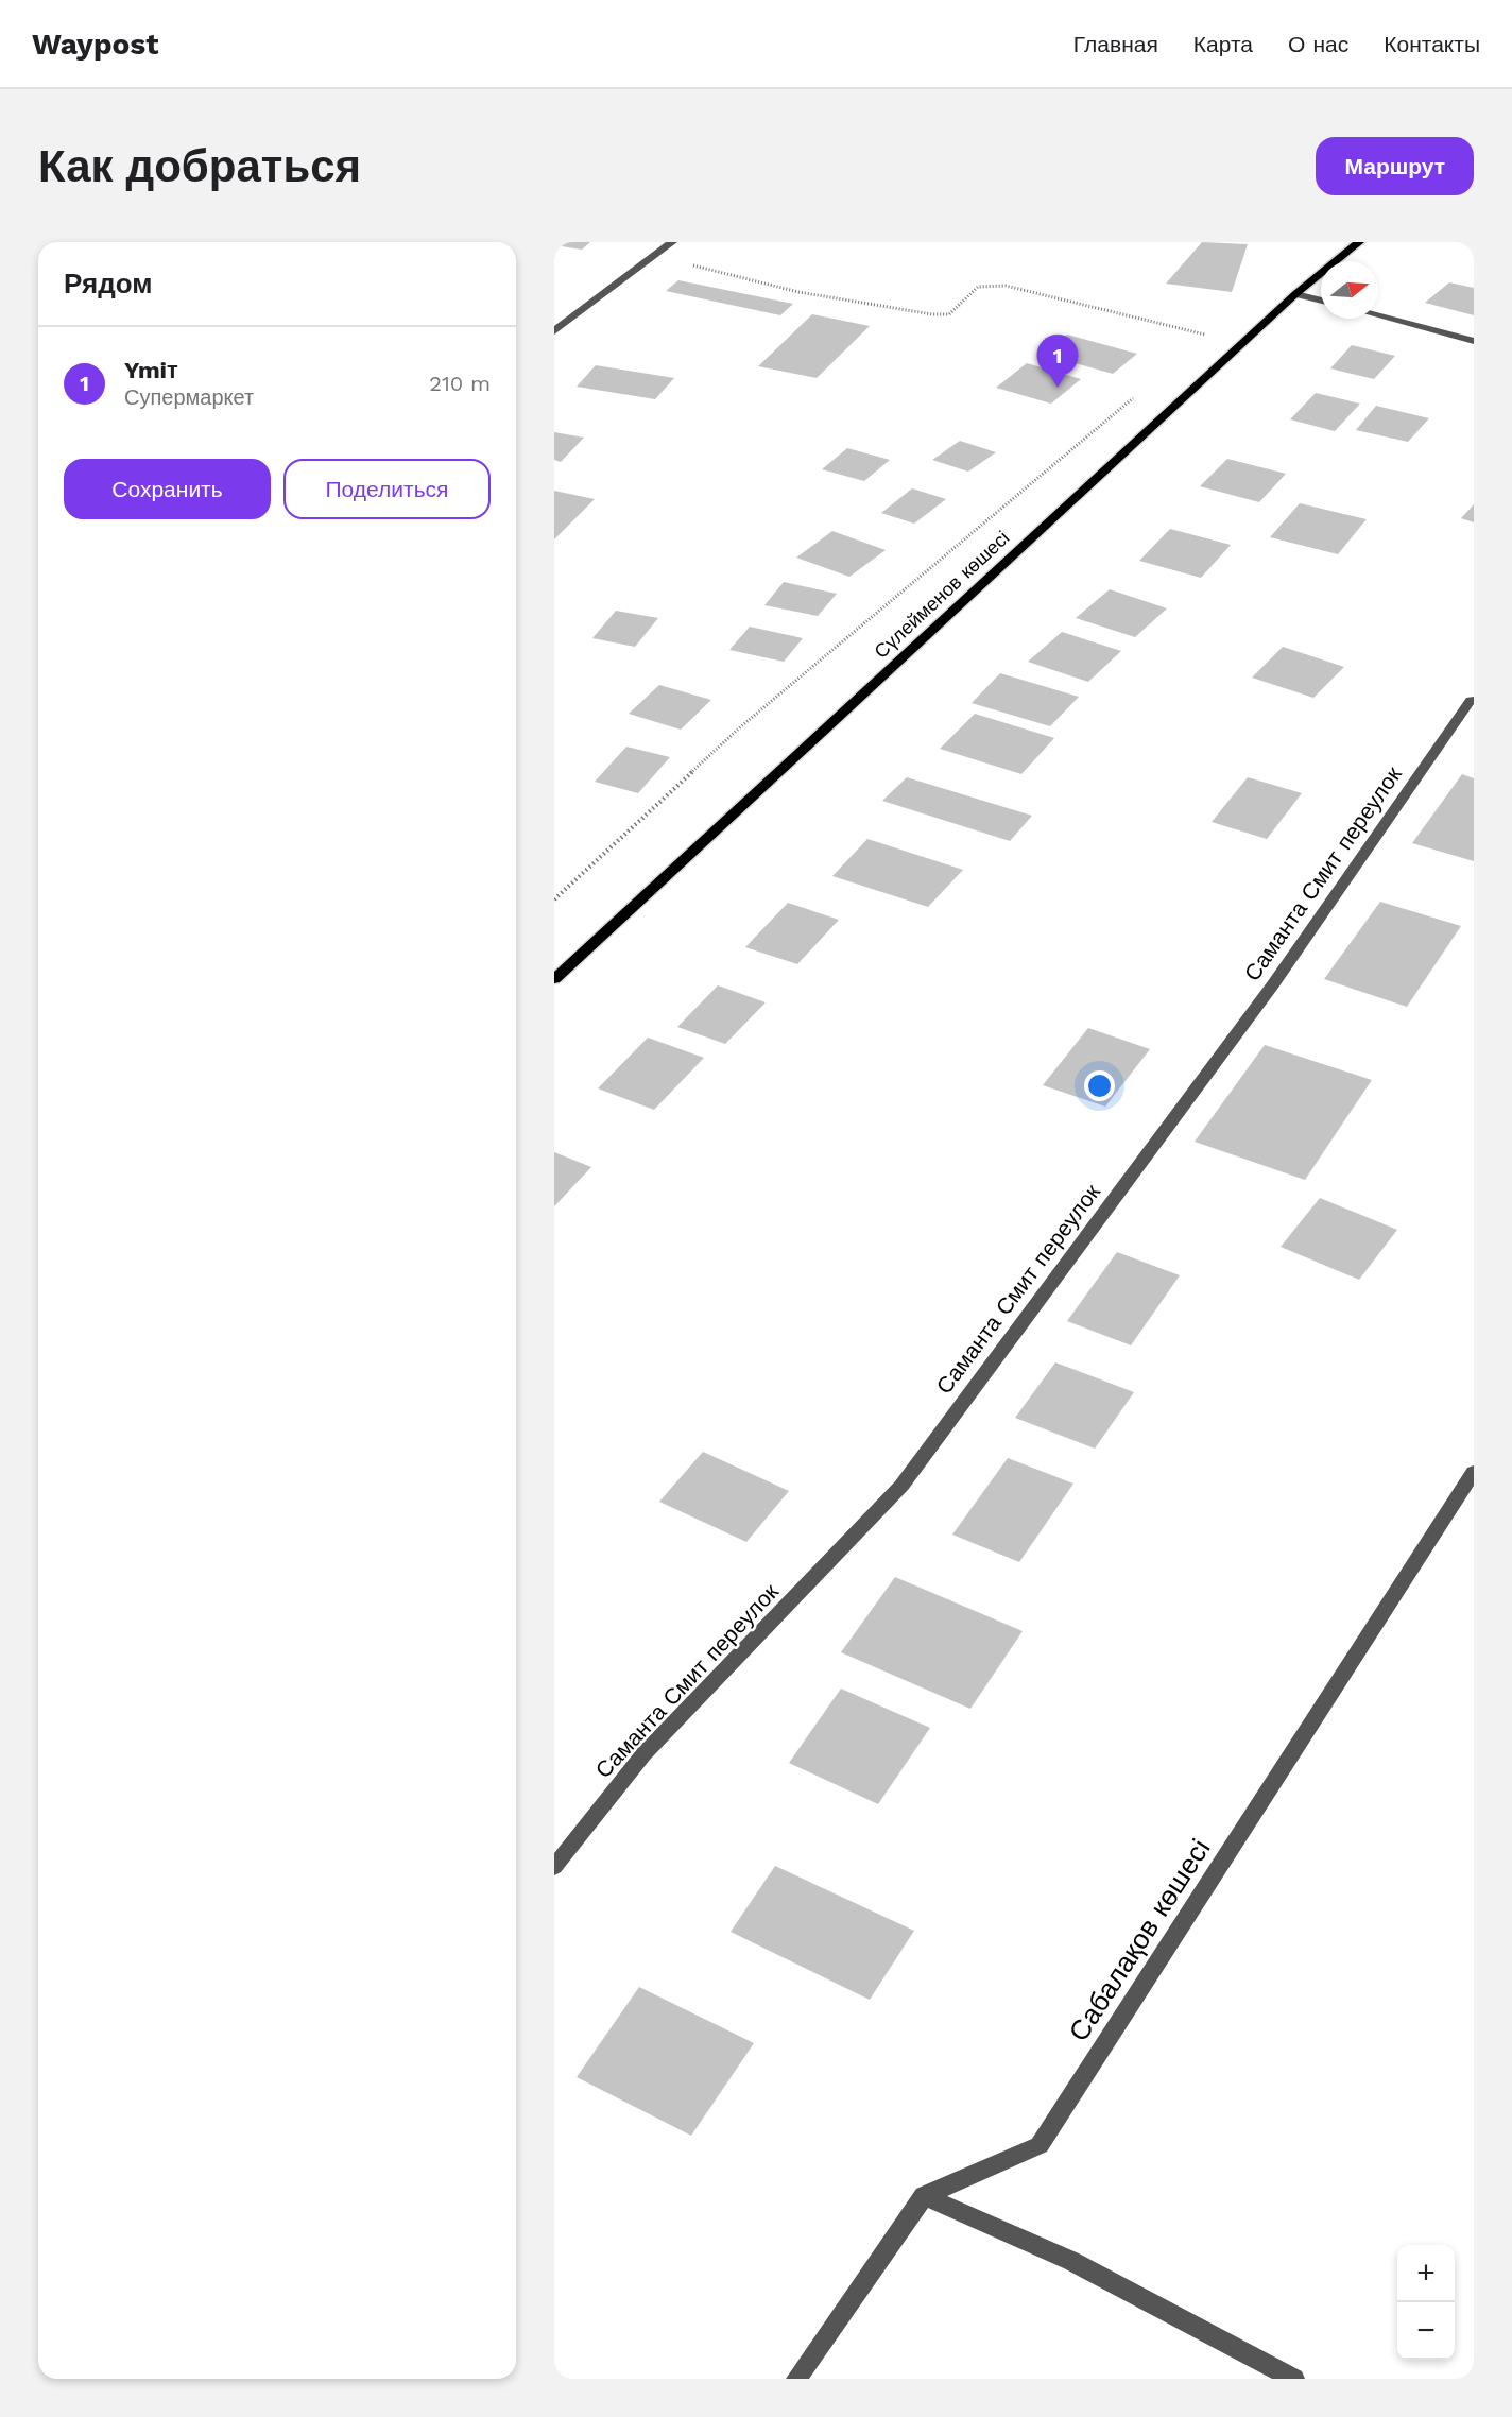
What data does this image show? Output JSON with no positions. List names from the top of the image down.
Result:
{
  "streets": {
    "main road": ["Сүлейменов көшесі"],
    "street": ["Саманта Смит переулок", "Сабалақов көшесі"]
  },
  "north": "right",
  "page": {
    "header": "Waypost",
    "nav": [
      "Главная",
      "Карта",
      "О нас",
      "Контакты"
    ],
    "buttons": [
      "Маршрут",
      ["Сохранить", "Поделиться"]
    ],
    "title": "Как добраться",
    "heading": "Рядом",
    "list": [
      {
        "mark": "1",
        "name": "Ymiт",
        "note": "Супермаркет",
        "value": "210 m"
      }
    ],
    "pins": "1",
    "map_buttons": ["+", "−"]
  }
}
